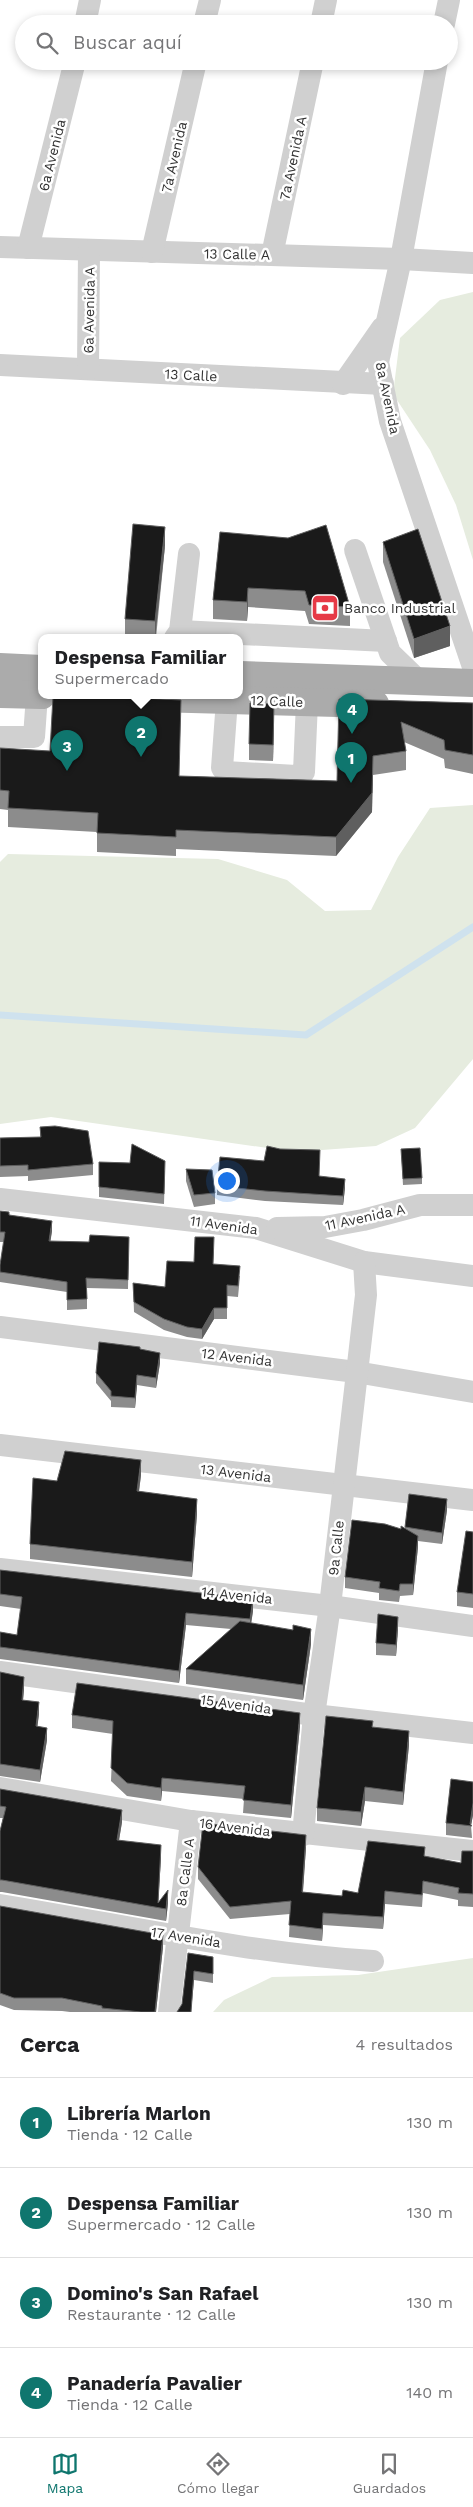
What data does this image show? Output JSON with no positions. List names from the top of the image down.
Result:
{
  "streets": {
    "main road": ["12 Calle"],
    "street": [
      "6a Avenida",
      "7a Avenida",
      "7a Avenida A",
      "13 Calle A",
      "6a Avenida A",
      "13 Calle",
      "8a Avenida",
      "11 Avenida A",
      "11 Avenida",
      "12 Avenida",
      "13 Avenida",
      "9a Calle",
      "14 Avenida",
      "15 Avenida",
      "16 Avenida",
      "8a Calle A",
      "17 Avenida"
    ]
  },
  "crossings": [
    ["6a Avenida", "13 Calle A"],
    ["7a Avenida", "13 Calle A"],
    ["7a Avenida A", "13 Calle A"],
    ["13 Calle A", "6a Avenida A"],
    ["13 Calle A", "8a Avenida"],
    ["6a Avenida A", "13 Calle"],
    ["13 Calle", "8a Avenida"],
    ["11 Avenida A", "11 Avenida"],
    ["11 Avenida", "9a Calle"],
    ["12 Avenida", "9a Calle"],
    ["13 Avenida", "9a Calle"],
    ["9a Calle", "14 Avenida"],
    ["9a Calle", "15 Avenida"],
    ["9a Calle", "16 Avenida"],
    ["16 Avenida", "8a Calle A"],
    ["8a Calle A", "17 Avenida"]
  ],
  "places": {
    "bank": ["Banco Industrial"]
  },
  "page": {
    "search": "Buscar aquí",
    "popup": ["Despensa Familiar", "Supermercado"],
    "pins": [
      "4",
      "2",
      "3",
      "1"
    ],
    "heading": ["Cerca", "4 resultados"],
    "list": [
      {
        "mark": "1",
        "name": "Librería Marlon",
        "note": "Tienda · 12 Calle",
        "value": "130 m"
      },
      {
        "mark": "2",
        "name": "Despensa Familiar",
        "note": "Supermercado · 12 Calle",
        "value": "130 m"
      },
      {
        "mark": "3",
        "name": "Domino's San Rafael",
        "note": "Restaurante · 12 Calle",
        "value": "130 m"
      },
      {
        "mark": "4",
        "name": "Panadería Pavalier",
        "note": "Tienda · 12 Calle",
        "value": "140 m"
      }
    ],
    "nav": ["Mapa", "Cómo llegar", "Guardados"]
  }
}
